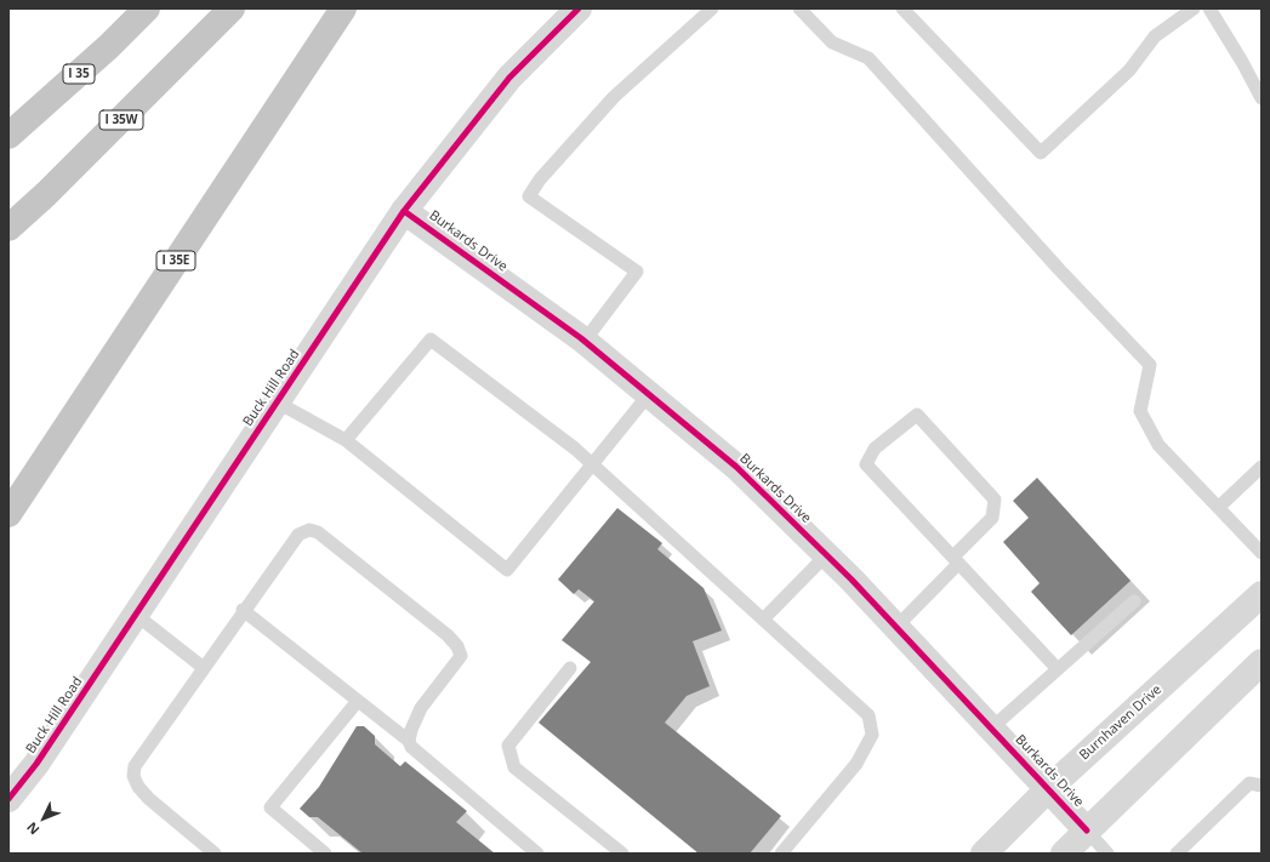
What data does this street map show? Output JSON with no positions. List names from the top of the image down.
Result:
{
  "streets": {
    "highway": ["I 35", "I 35W", "I 35E"],
    "street": ["Burkards Drive", "Buck Hill Road", "Burnhaven Drive"]
  },
  "crossings": [
    ["Burkards Drive", "Buck Hill Road"],
    ["Burkards Drive", "Burnhaven Drive"]
  ],
  "north": "bottom left"
}
